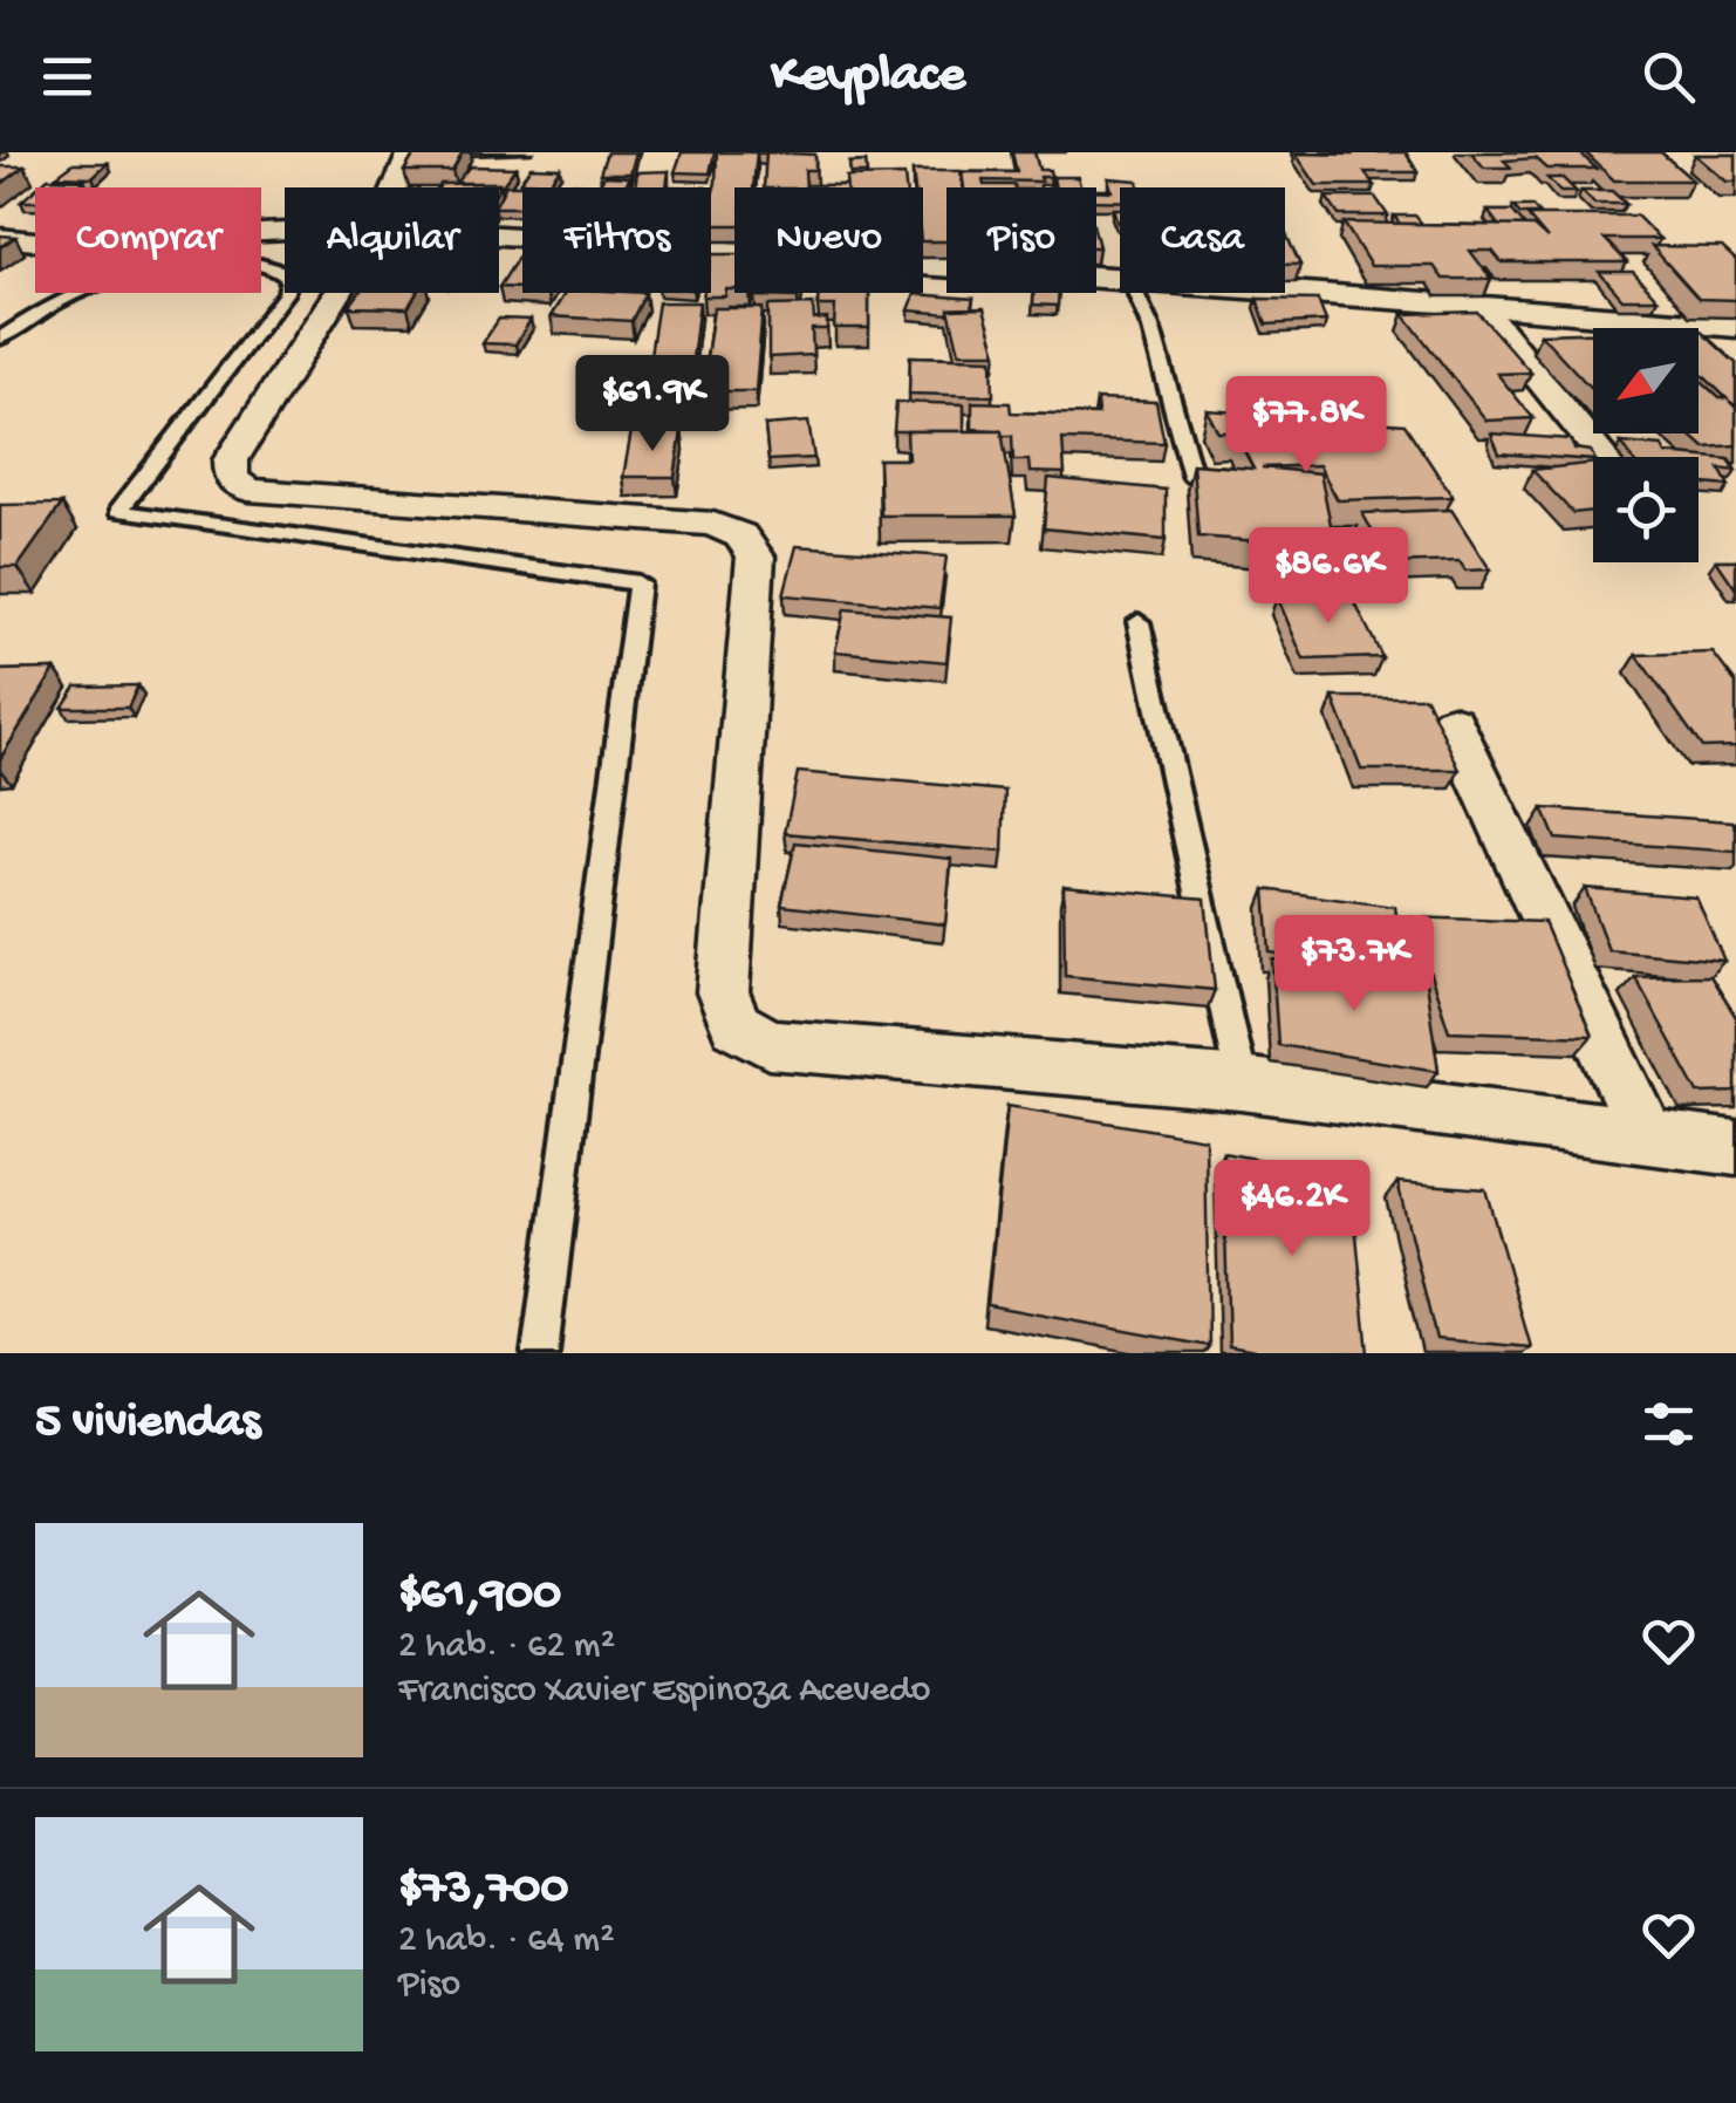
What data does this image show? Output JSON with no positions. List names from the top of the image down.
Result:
{
  "north": "bottom left",
  "page": {
    "header": "Keyplace",
    "chip": [
      "Comprar",
      "Alquilar",
      "Filtros",
      "Nuevo",
      "Piso",
      "Casa"
    ],
    "price": [
      "$61.9K",
      "$77.8K",
      "$86.6K",
      "$73.7K",
      "$46.2K"
    ],
    "heading": "5 viviendas",
    "list": [
      {
        "name": "$61,900",
        "note": "2 hab. · 62 m² · Francisco Xavier Espinoza Acevedo"
      },
      {
        "name": "$73,700",
        "note": "2 hab. · 64 m² · Piso"
      }
    ]
  }
}
